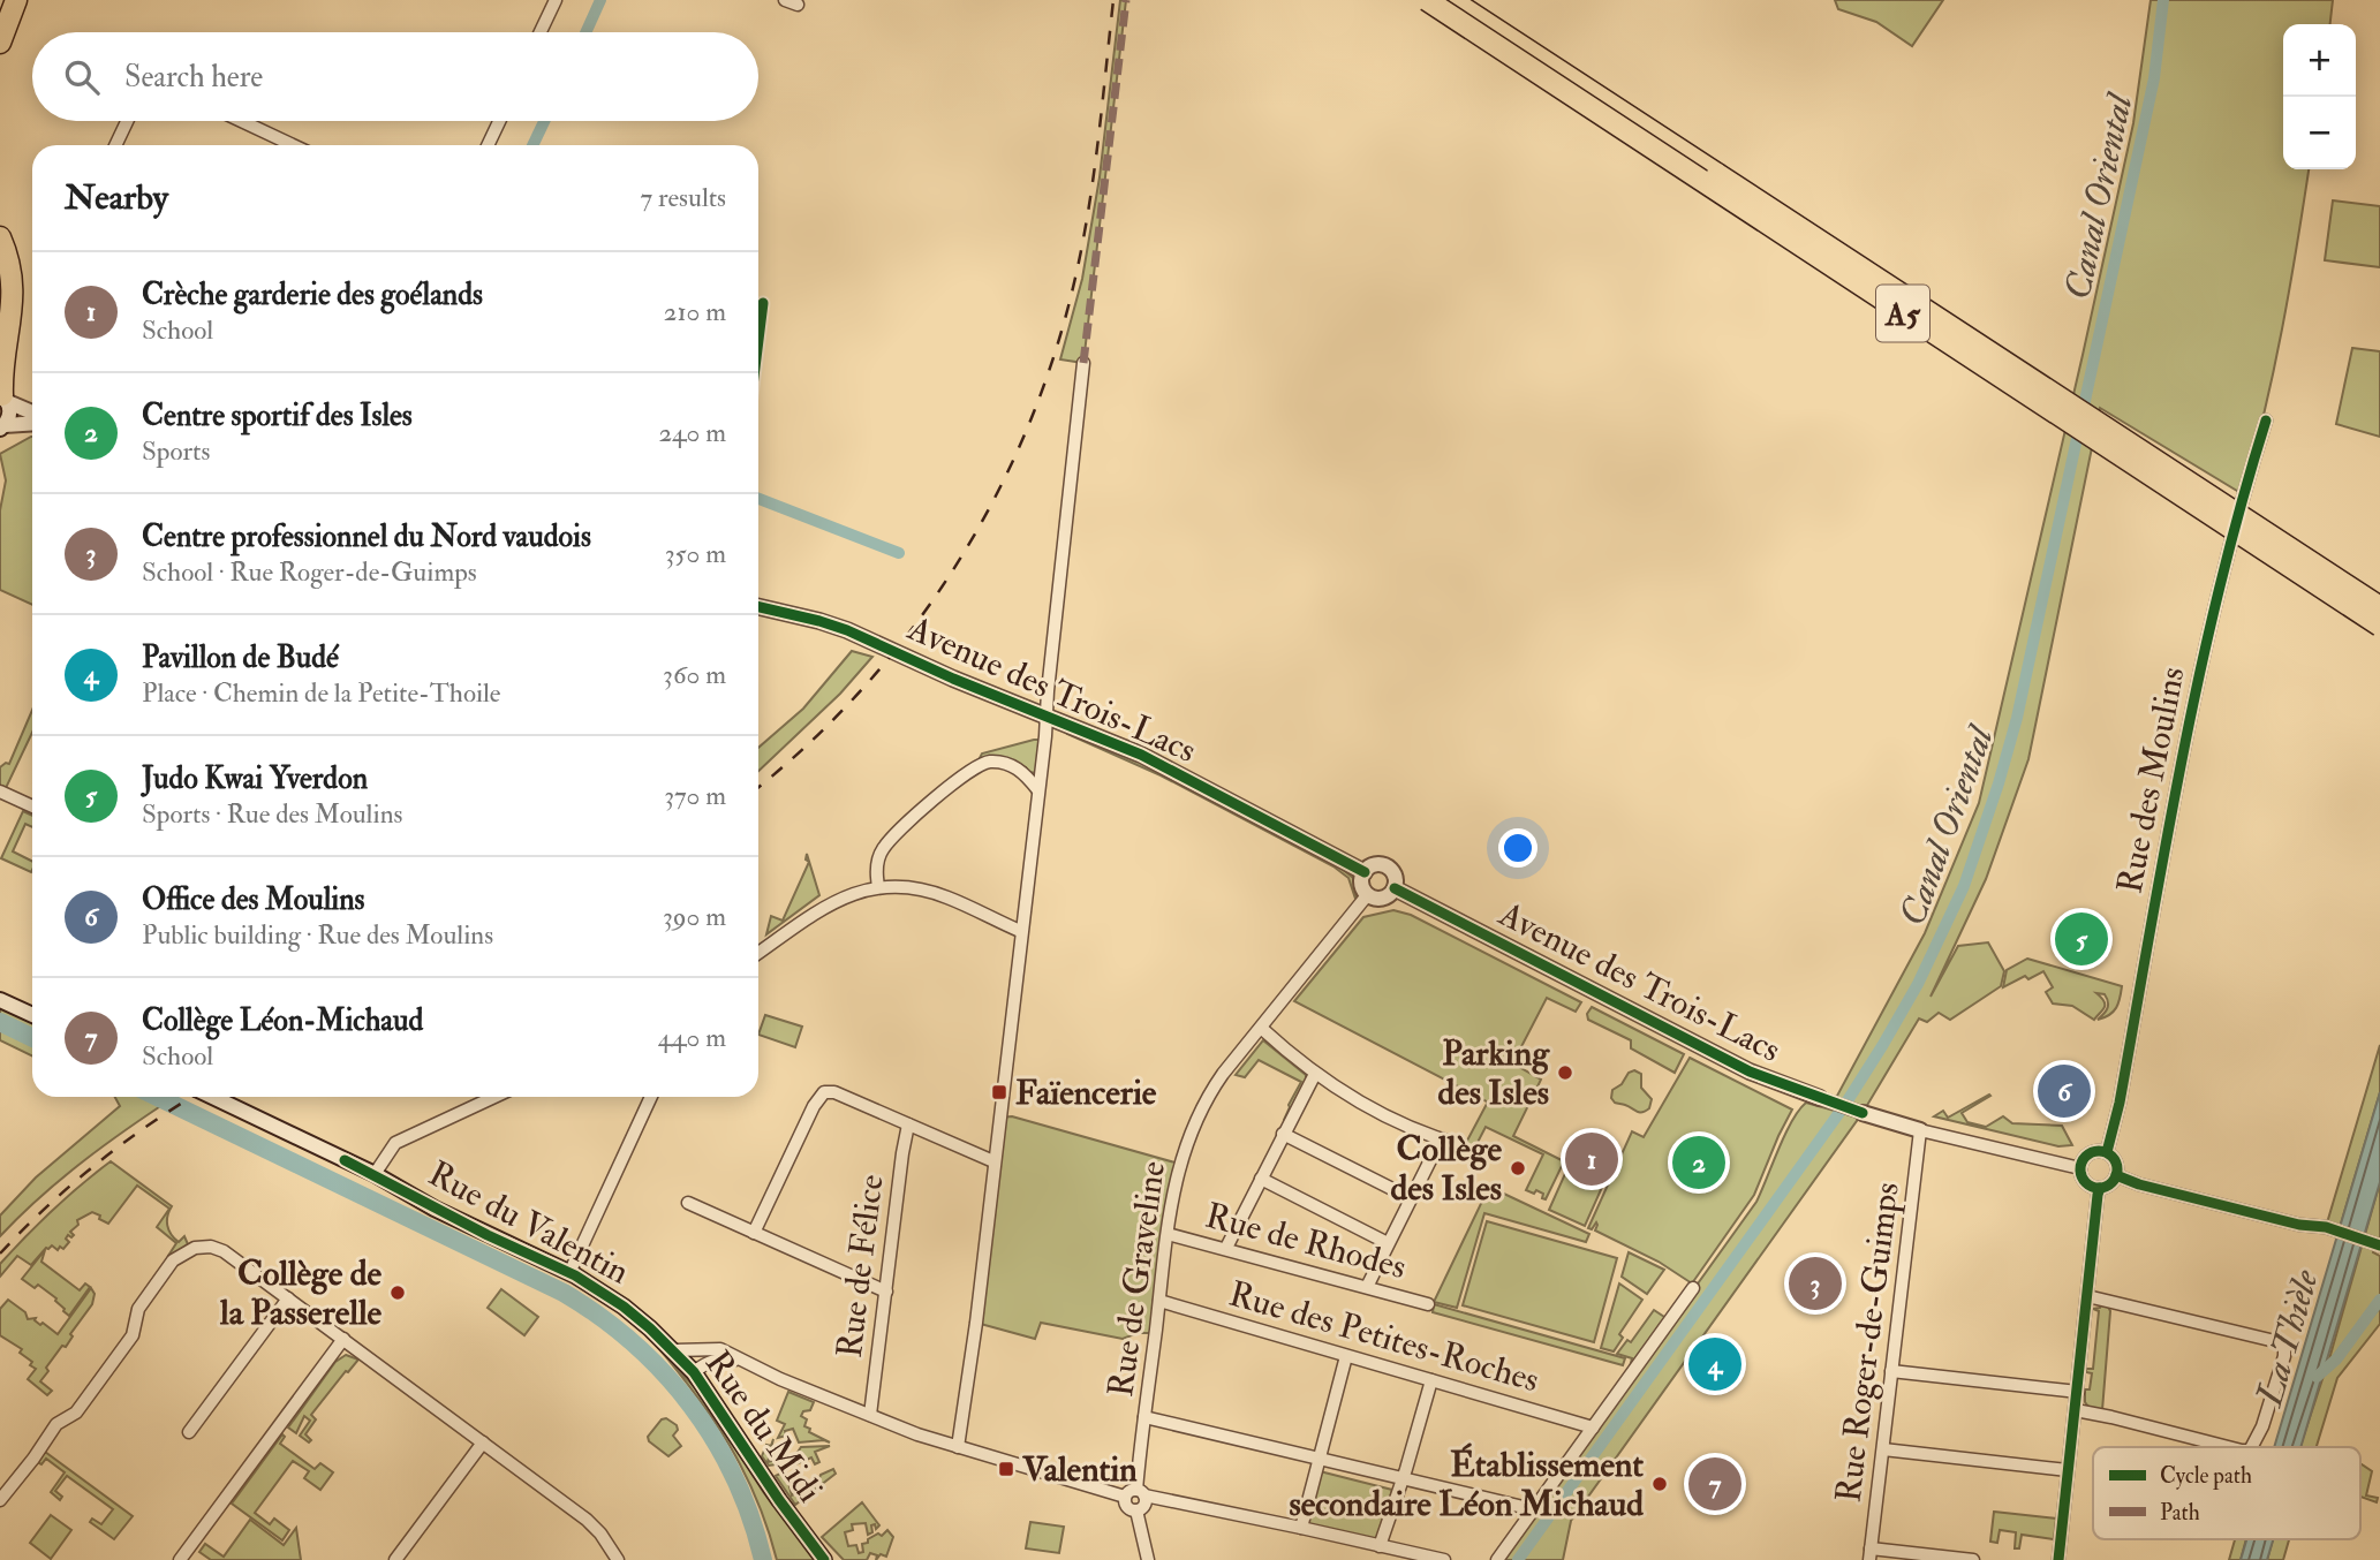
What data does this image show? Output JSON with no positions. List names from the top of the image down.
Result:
{
  "streets": {
    "highway": ["A5"],
    "street": [
      "Avenue des Trois-Lacs",
      "Rue des Moulins",
      "Rue du Valentin",
      "Rue de Rhodes",
      "Rue de Félice",
      "Rue de Graveline",
      "Rue des Petites-Roches",
      "Rue Roger-de-Guimps",
      "Rue du Midi"
    ]
  },
  "crossings": [
    ["Avenue des Trois-Lacs", "Rue de Graveline"],
    ["Rue du Valentin", "Rue du Midi"],
    ["Rue de Rhodes", "Rue de Graveline"],
    ["Rue de Graveline", "Rue des Petites-Roches"]
  ],
  "water": ["Canal Oriental", "La Thièle"],
  "places": {
    "other": [
      "Parking des Isles",
      "Collège des Isles",
      "Collège de la Passerelle",
      "Établissement secondaire Léon Michaud"
    ],
    "transit": ["Faïencerie", "Valentin"]
  },
  "legend": ["Cycle path", "Path"],
  "page": {
    "map_buttons": ["+", "−"],
    "search": "Search here",
    "heading": ["Nearby", "7 results"],
    "list": [
      {
        "mark": "1",
        "name": "Crèche garderie des goélands",
        "note": "School",
        "value": "210 m"
      },
      {
        "mark": "2",
        "name": "Centre sportif des Isles",
        "note": "Sports",
        "value": "240 m"
      },
      {
        "mark": "3",
        "name": "Centre professionnel du Nord vaudois",
        "note": "School · Rue Roger-de-Guimps",
        "value": "350 m"
      },
      {
        "mark": "4",
        "name": "Pavillon de Budé",
        "note": "Place · Chemin de la Petite-Thoile",
        "value": "360 m"
      },
      {
        "mark": "5",
        "name": "Judo Kwai Yverdon",
        "note": "Sports · Rue des Moulins",
        "value": "370 m"
      },
      {
        "mark": "6",
        "name": "Office des Moulins",
        "note": "Public building · Rue des Moulins",
        "value": "390 m"
      },
      {
        "mark": "7",
        "name": "Collège Léon-Michaud",
        "note": "School",
        "value": "440 m"
      }
    ],
    "pins": [
      "5",
      "6",
      "1",
      "2",
      "3",
      "4",
      "7"
    ]
  }
}
